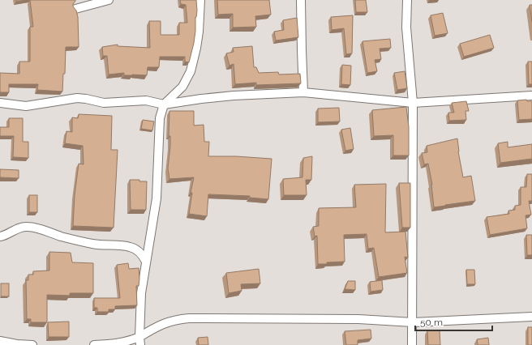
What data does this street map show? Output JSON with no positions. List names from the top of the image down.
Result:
{
  "scale_bar": "50 m"
}
